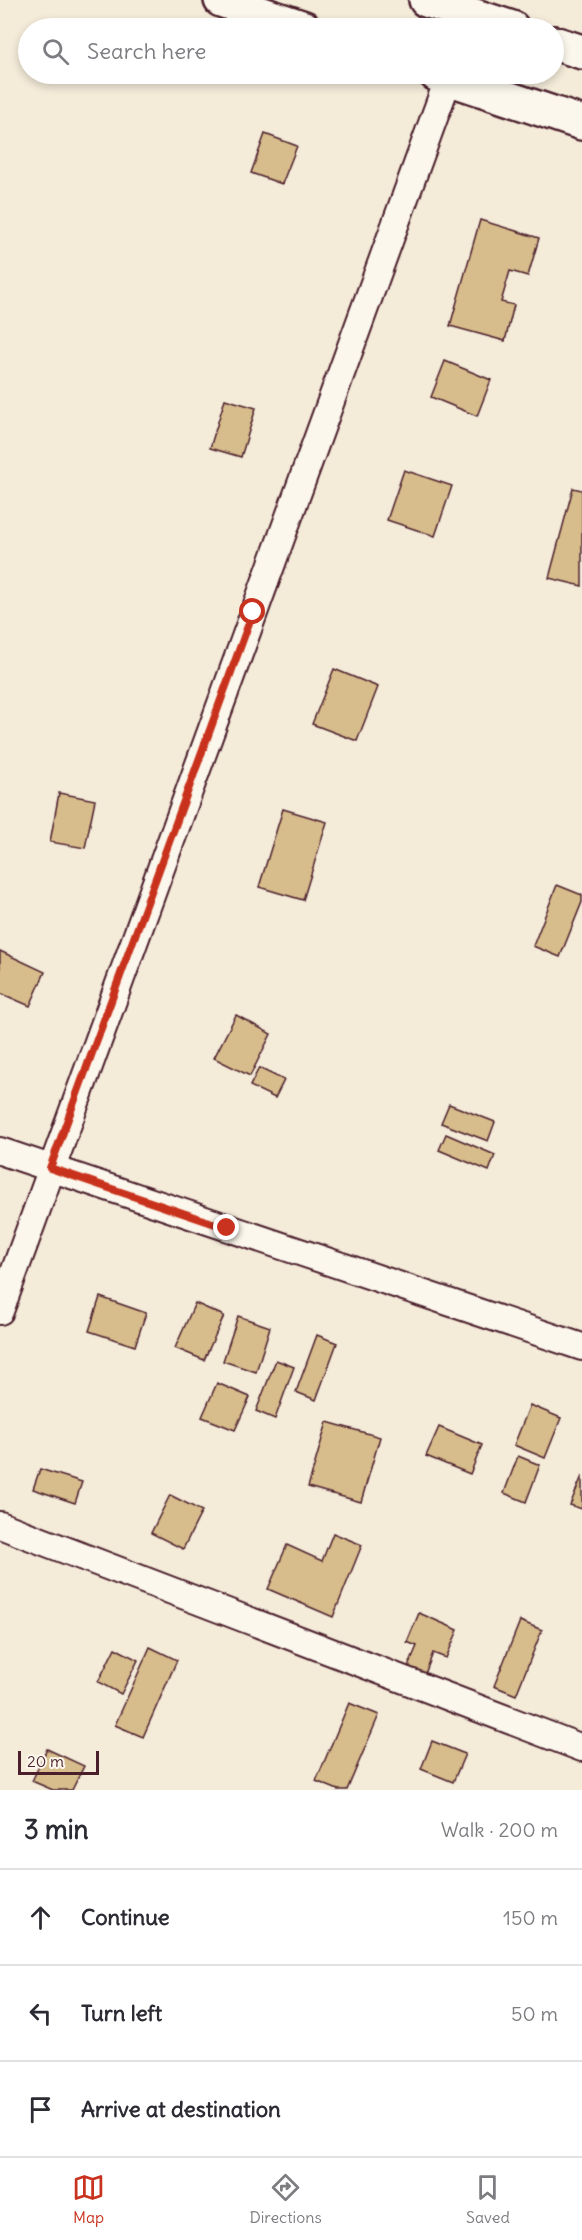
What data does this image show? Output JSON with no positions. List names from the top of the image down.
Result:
{
  "scale_bar": "20 m",
  "page": {
    "search": "Search here",
    "scale": "20 m",
    "heading": ["3 min", "Walk · 200 m"],
    "list": [
      ["Continue", "150 m"],
      ["Turn left", "50 m"],
      "Arrive at destination"
    ],
    "nav": ["Map", "Directions", "Saved"]
  }
}
